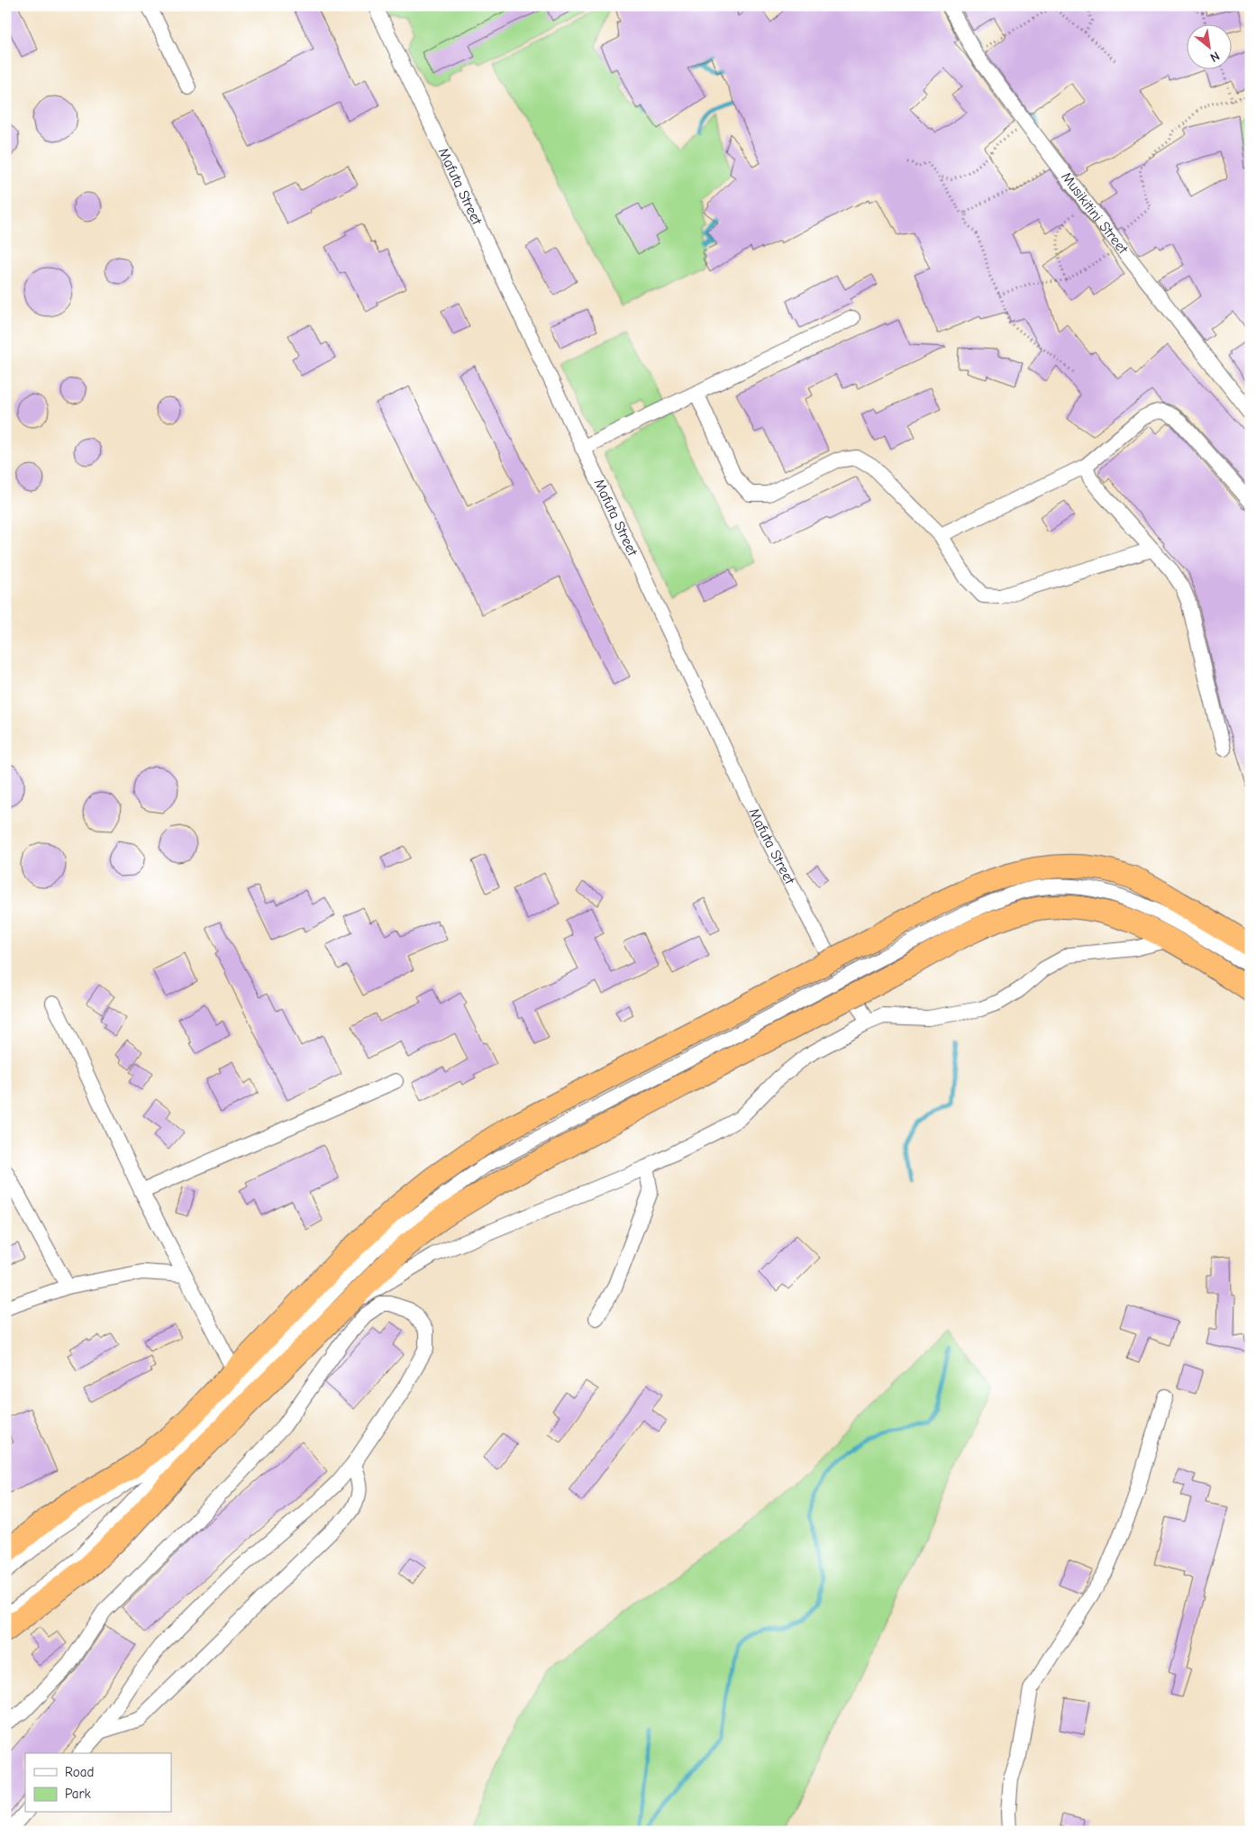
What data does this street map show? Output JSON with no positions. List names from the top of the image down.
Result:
{
  "streets": {
    "street": ["Mafuta Street", "Musikitini Street"]
  },
  "legend": ["Road", "Park"],
  "north": "bottom right"
}
